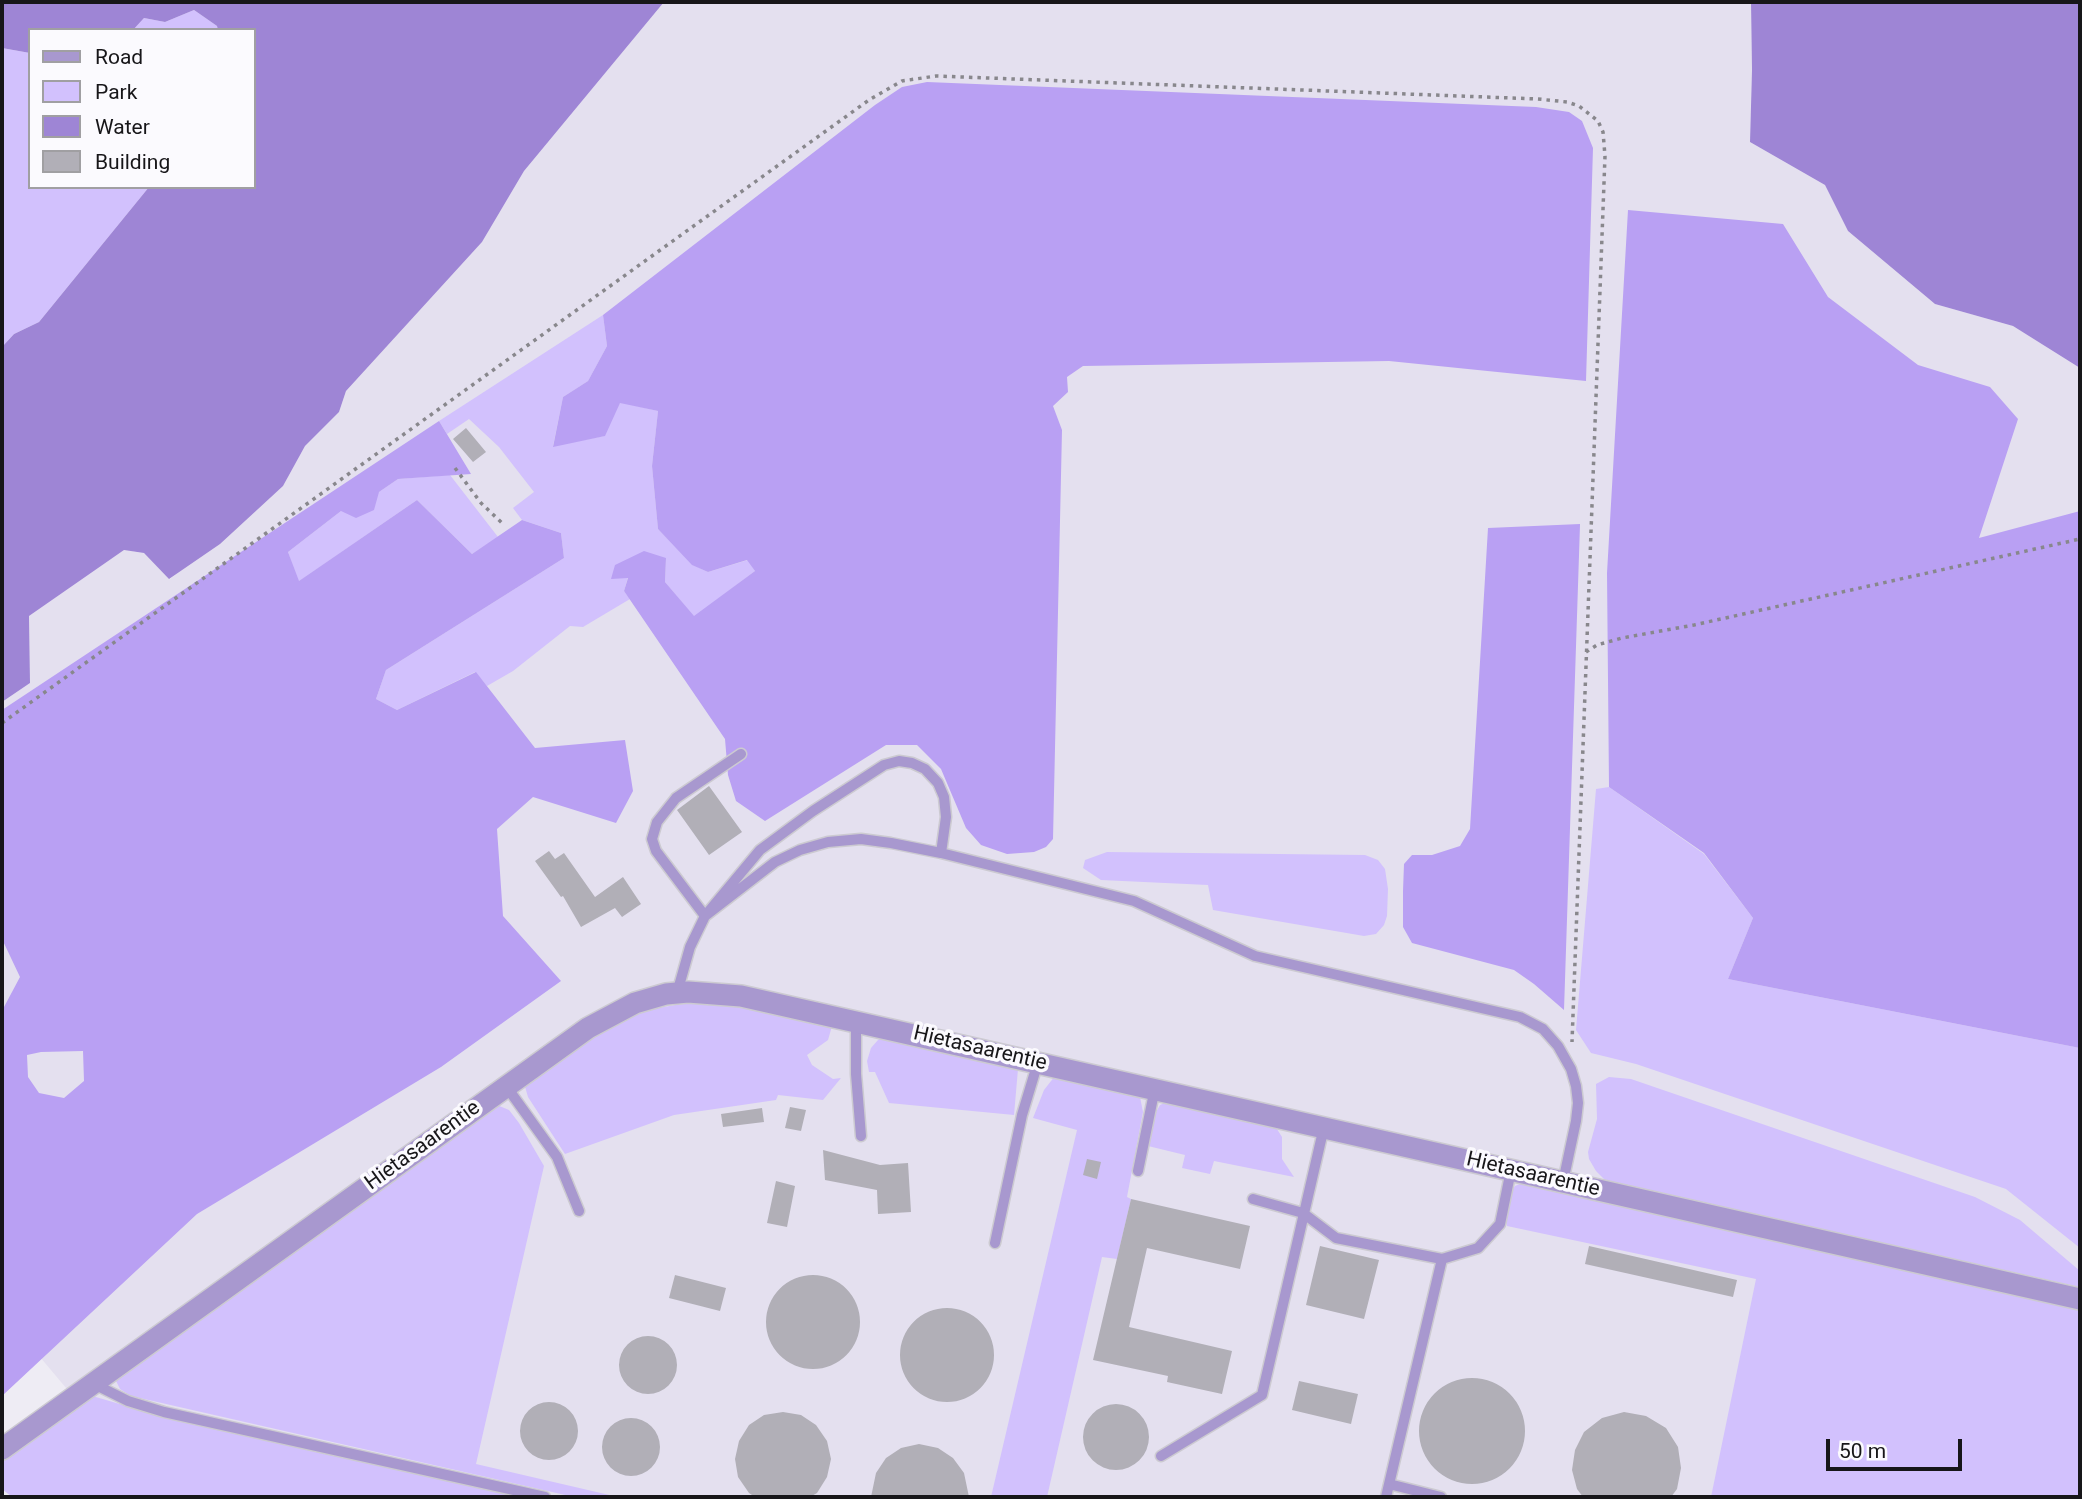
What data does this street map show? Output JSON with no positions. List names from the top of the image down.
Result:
{
  "streets": {
    "street": ["Hietasaarentie"]
  },
  "legend": [
    "Road",
    "Park",
    "Water",
    "Building"
  ],
  "scale_bar": "50 m"
}
